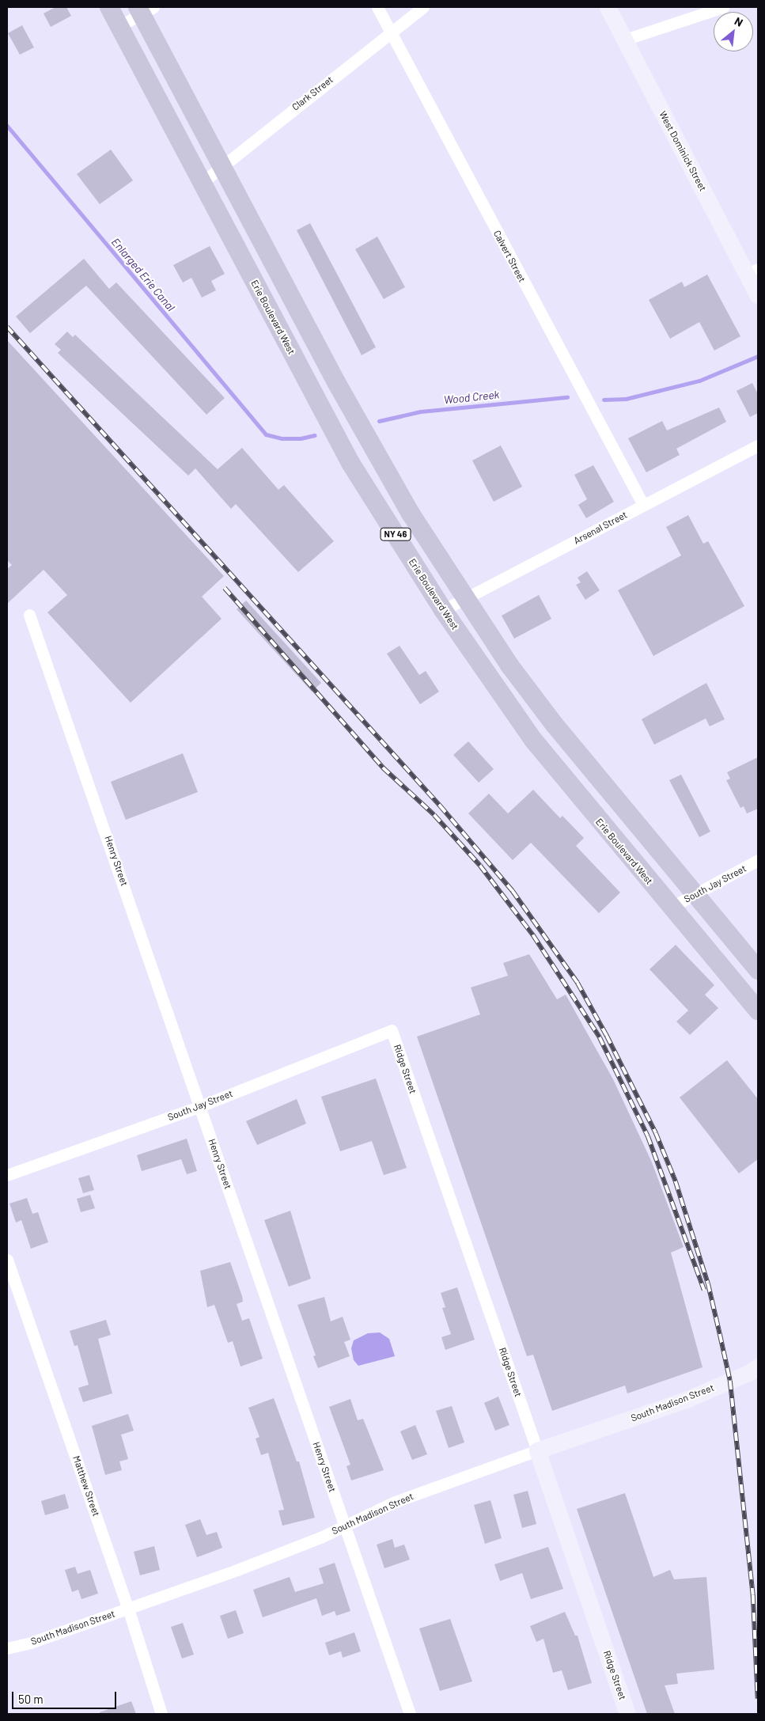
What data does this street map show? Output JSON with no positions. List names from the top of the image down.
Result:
{
  "streets": {
    "main road": ["Erie Boulevard West", "NY 46"],
    "street": [
      "Clark Street",
      "West Dominick Street",
      "Calvert Street",
      "Arsenal Street",
      "Henry Street",
      "South Jay Street",
      "Ridge Street",
      "South Madison Street",
      "Matthew Street"
    ]
  },
  "crossings": [
    ["Clark Street", "Calvert Street"],
    ["Clark Street", "Erie Boulevard West"],
    ["Clark Street", "NY 46"],
    ["Calvert Street", "Arsenal Street"],
    ["Erie Boulevard West", "Arsenal Street"],
    ["Erie Boulevard West", "South Jay Street"],
    ["Arsenal Street", "NY 46"],
    ["NY 46", "South Jay Street"],
    ["Henry Street", "South Jay Street"],
    ["Henry Street", "South Madison Street"],
    ["South Jay Street", "Ridge Street"],
    ["Ridge Street", "South Madison Street"],
    ["South Madison Street", "Matthew Street"]
  ],
  "water": ["Enlarged Erie Canal", "Wood Creek"],
  "scale_bar": "50 m",
  "north": "top right"
}
